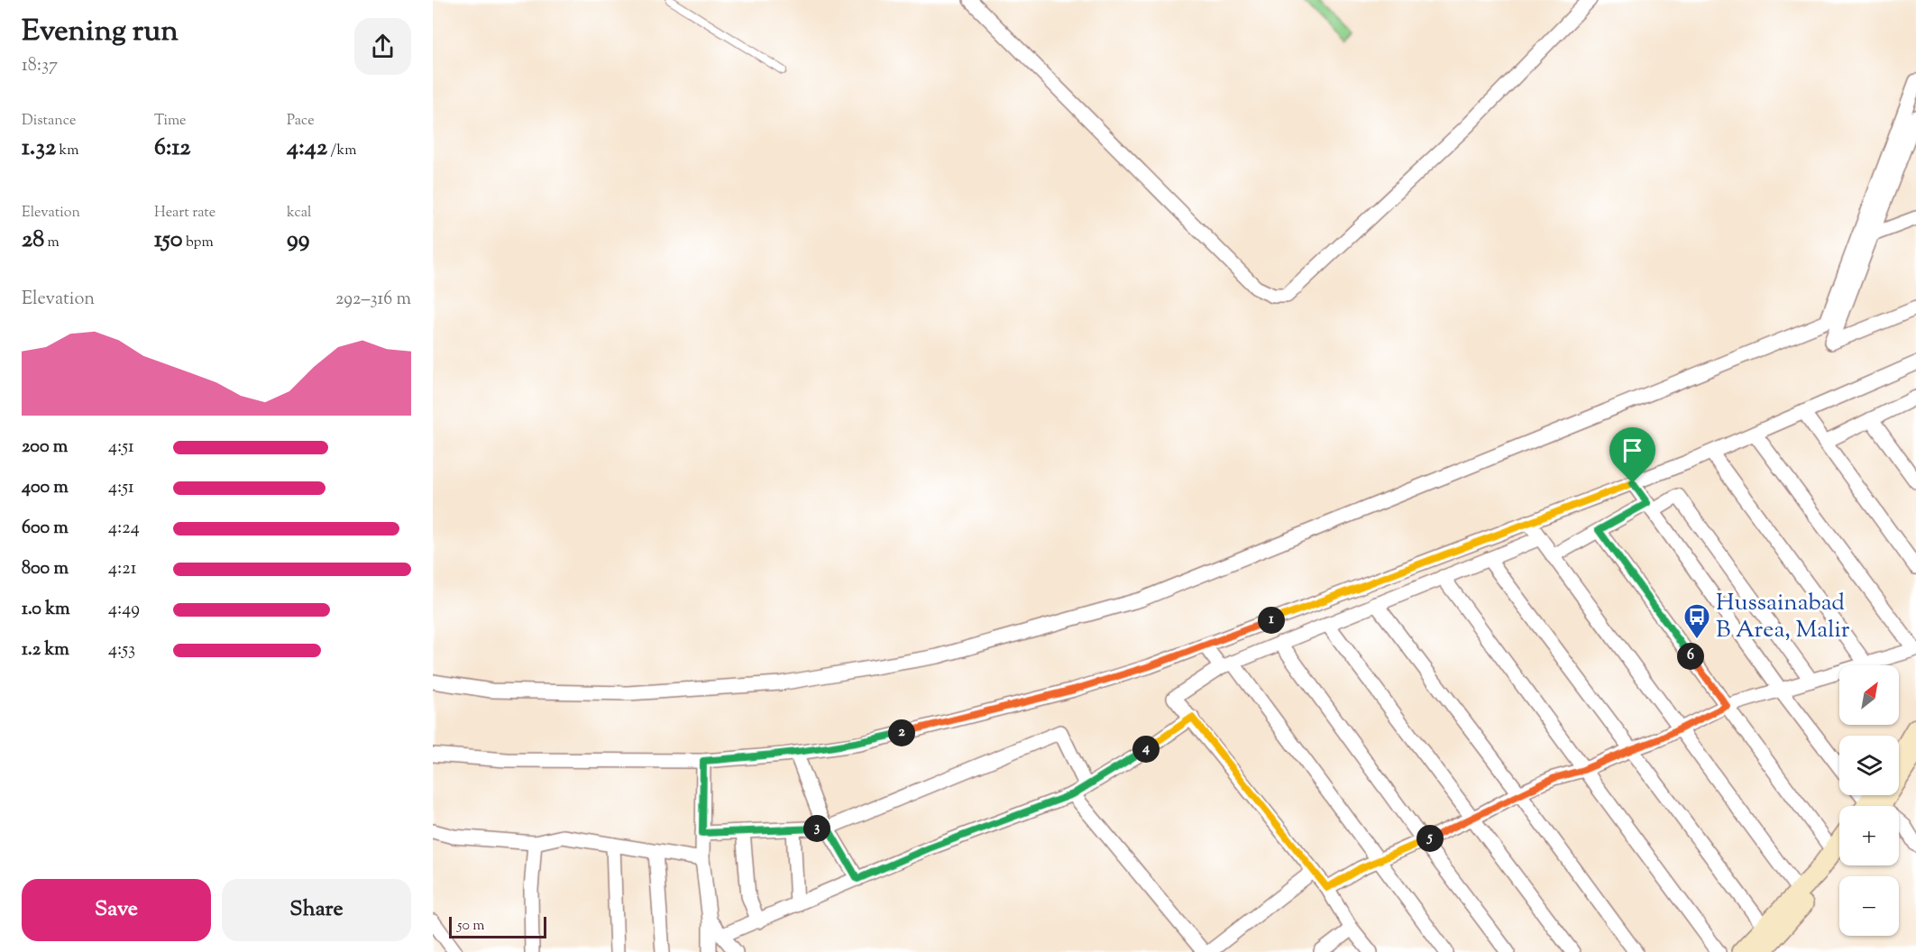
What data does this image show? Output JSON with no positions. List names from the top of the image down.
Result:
{
  "places": {
    "bus stop": ["Hussainabad B Area, Malir"]
  },
  "scale_bar": "50 m",
  "north": "top right",
  "page": {
    "heading": ["Evening run", "18:37"],
    "stats": [
      ["Distance", "1.32 km"],
      ["Time", "6:12"],
      ["Pace", "4:42 /km"],
      ["Elevation", "28 m"],
      ["Heart rate", "150 bpm"],
      ["kcal", "99"]
    ],
    "chart": ["Elevation", "292–316 m"],
    "list": [
      {
        "name": "200 m",
        "note": "4:51"
      },
      {
        "name": "400 m",
        "note": "4:51"
      },
      {
        "name": "600 m",
        "note": "4:24"
      },
      {
        "name": "800 m",
        "note": "4:21"
      },
      {
        "name": "1.0 km",
        "note": "4:49"
      },
      {
        "name": "1.2 km",
        "note": "4:53"
      }
    ],
    "pins": [
      "1",
      "6",
      "2",
      "4",
      "3",
      "5"
    ],
    "map_buttons": ["+", "−"],
    "buttons": ["Save", "Share"],
    "scale": "50 m"
  }
}
